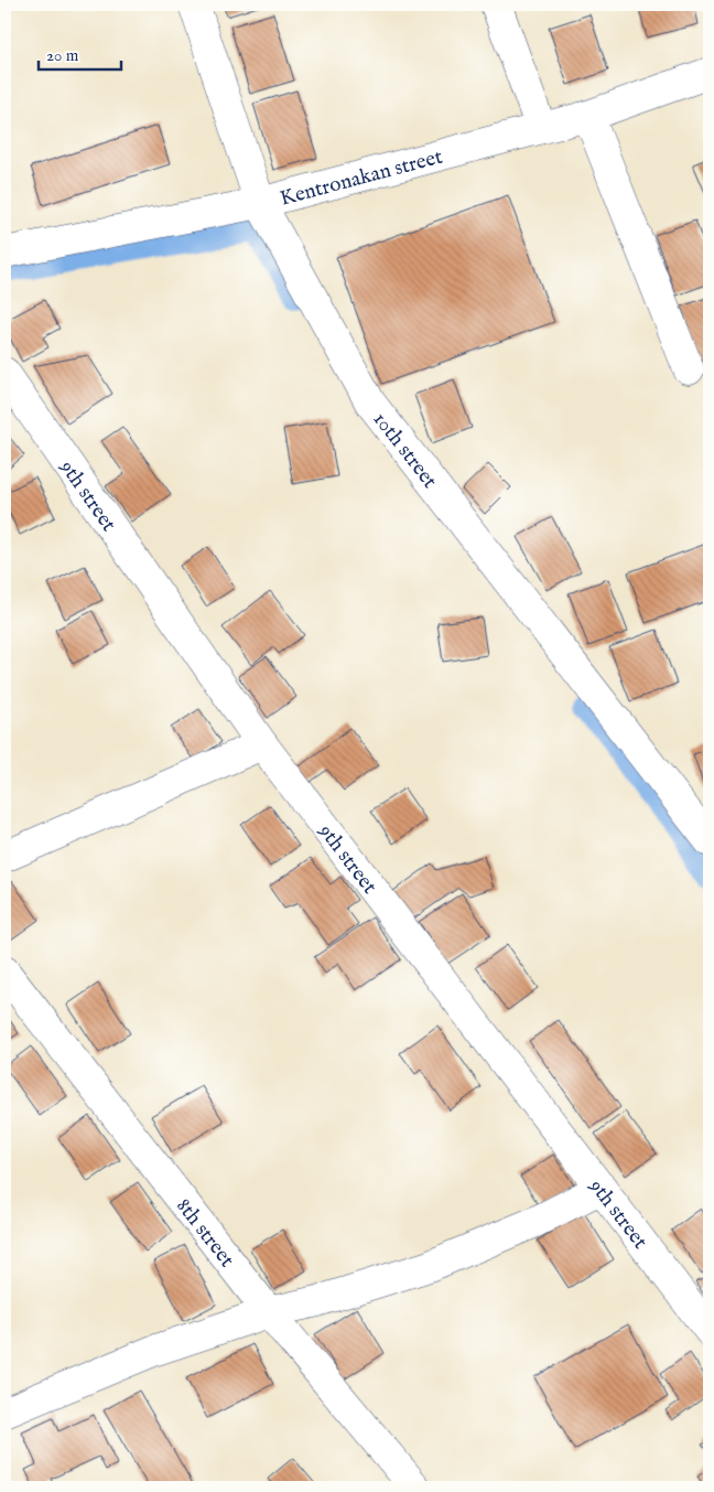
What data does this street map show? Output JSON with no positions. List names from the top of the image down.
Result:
{
  "streets": {
    "street": [
      "Kentronakan street",
      "10th street",
      "9th street",
      "8th street"
    ]
  },
  "crossings": [
    ["Kentronakan street", "10th street"]
  ],
  "scale_bar": "20 m"
}
